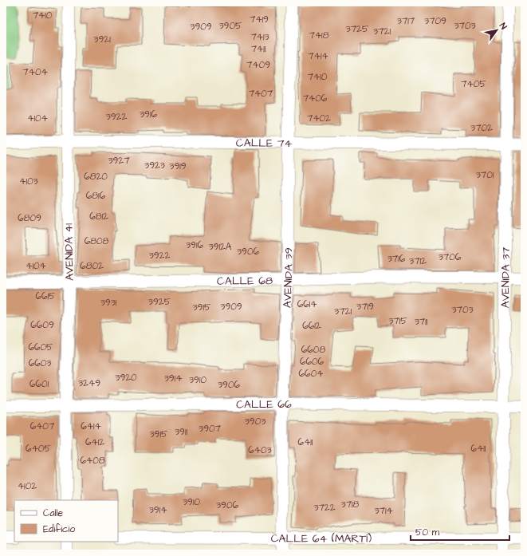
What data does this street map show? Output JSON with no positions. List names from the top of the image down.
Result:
{
  "streets": {
    "street": [
      "CALLE 74",
      "AVENIDA 41",
      "AVENIDA 37",
      "AVENIDA 39",
      "CALLE 68",
      "CALLE 66",
      "CALLE 64 (MARTÍ)"
    ]
  },
  "crossings": [
    ["CALLE 74", "AVENIDA 41"],
    ["CALLE 74", "AVENIDA 37"],
    ["CALLE 74", "AVENIDA 39"],
    ["AVENIDA 41", "CALLE 68"],
    ["AVENIDA 41", "CALLE 66"],
    ["AVENIDA 37", "CALLE 68"],
    ["AVENIDA 37", "CALLE 66"],
    ["AVENIDA 37", "CALLE 64 (MARTÍ)"],
    ["AVENIDA 39", "CALLE 68"],
    ["AVENIDA 39", "CALLE 66"],
    ["AVENIDA 39", "CALLE 64 (MARTÍ)"]
  ],
  "house_numbers": [
    "7410",
    "7419",
    "3717",
    "3709",
    "3905",
    "3703",
    "3909",
    "3725",
    "3721",
    "7418",
    "7413",
    "3921",
    "7411",
    "7414",
    "7409",
    "7404",
    "7410",
    "7405",
    "7407",
    "7406",
    "3916",
    "3922",
    "4104",
    "7402",
    "3702",
    "3927",
    "3923",
    "3919",
    "3701",
    "6820",
    "4103",
    "6816",
    "6812",
    "6809",
    "6808",
    "3916",
    "3912A",
    "3906",
    "3922",
    "3706",
    "3716",
    "3712",
    "4104",
    "6802",
    "6615",
    "3925",
    "3931",
    "6614",
    "3909",
    "3719",
    "3915",
    "3703",
    "3721",
    "3715",
    "3711",
    "6609",
    "6612",
    "6605",
    "6608",
    "6606",
    "6603",
    "6604",
    "3920",
    "3914",
    "3910",
    "3249",
    "6601",
    "3906",
    "3903",
    "6407",
    "6414",
    "3907",
    "3911",
    "3915",
    "6412",
    "6411",
    "6405",
    "6411",
    "6403",
    "6408",
    "4102",
    "3910",
    "3718",
    "3906",
    "3722",
    "3914",
    "3714"
  ],
  "legend": ["Calle", "Edificio"],
  "scale_bar": "50 m",
  "north": "top right"
}
